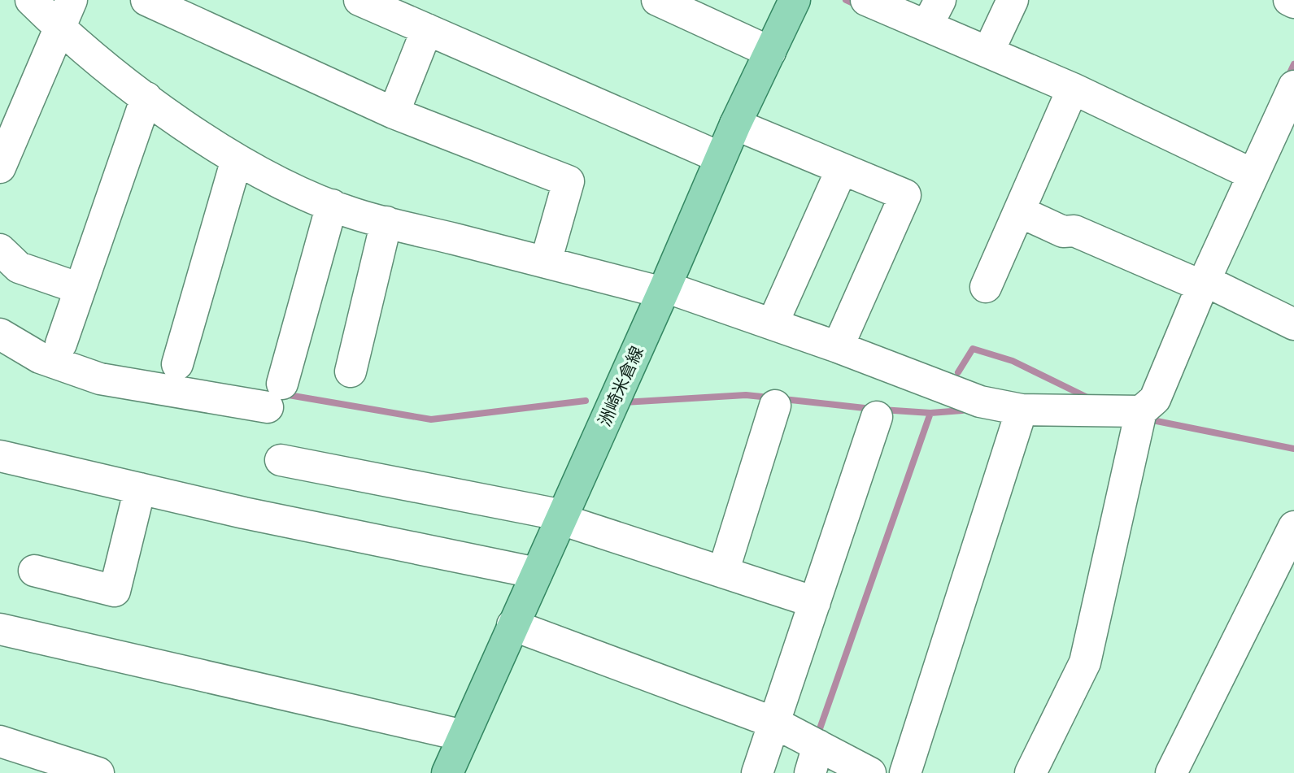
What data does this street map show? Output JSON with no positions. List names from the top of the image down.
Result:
{
  "streets": {
    "main road": ["洲崎米倉線"]
  }
}
